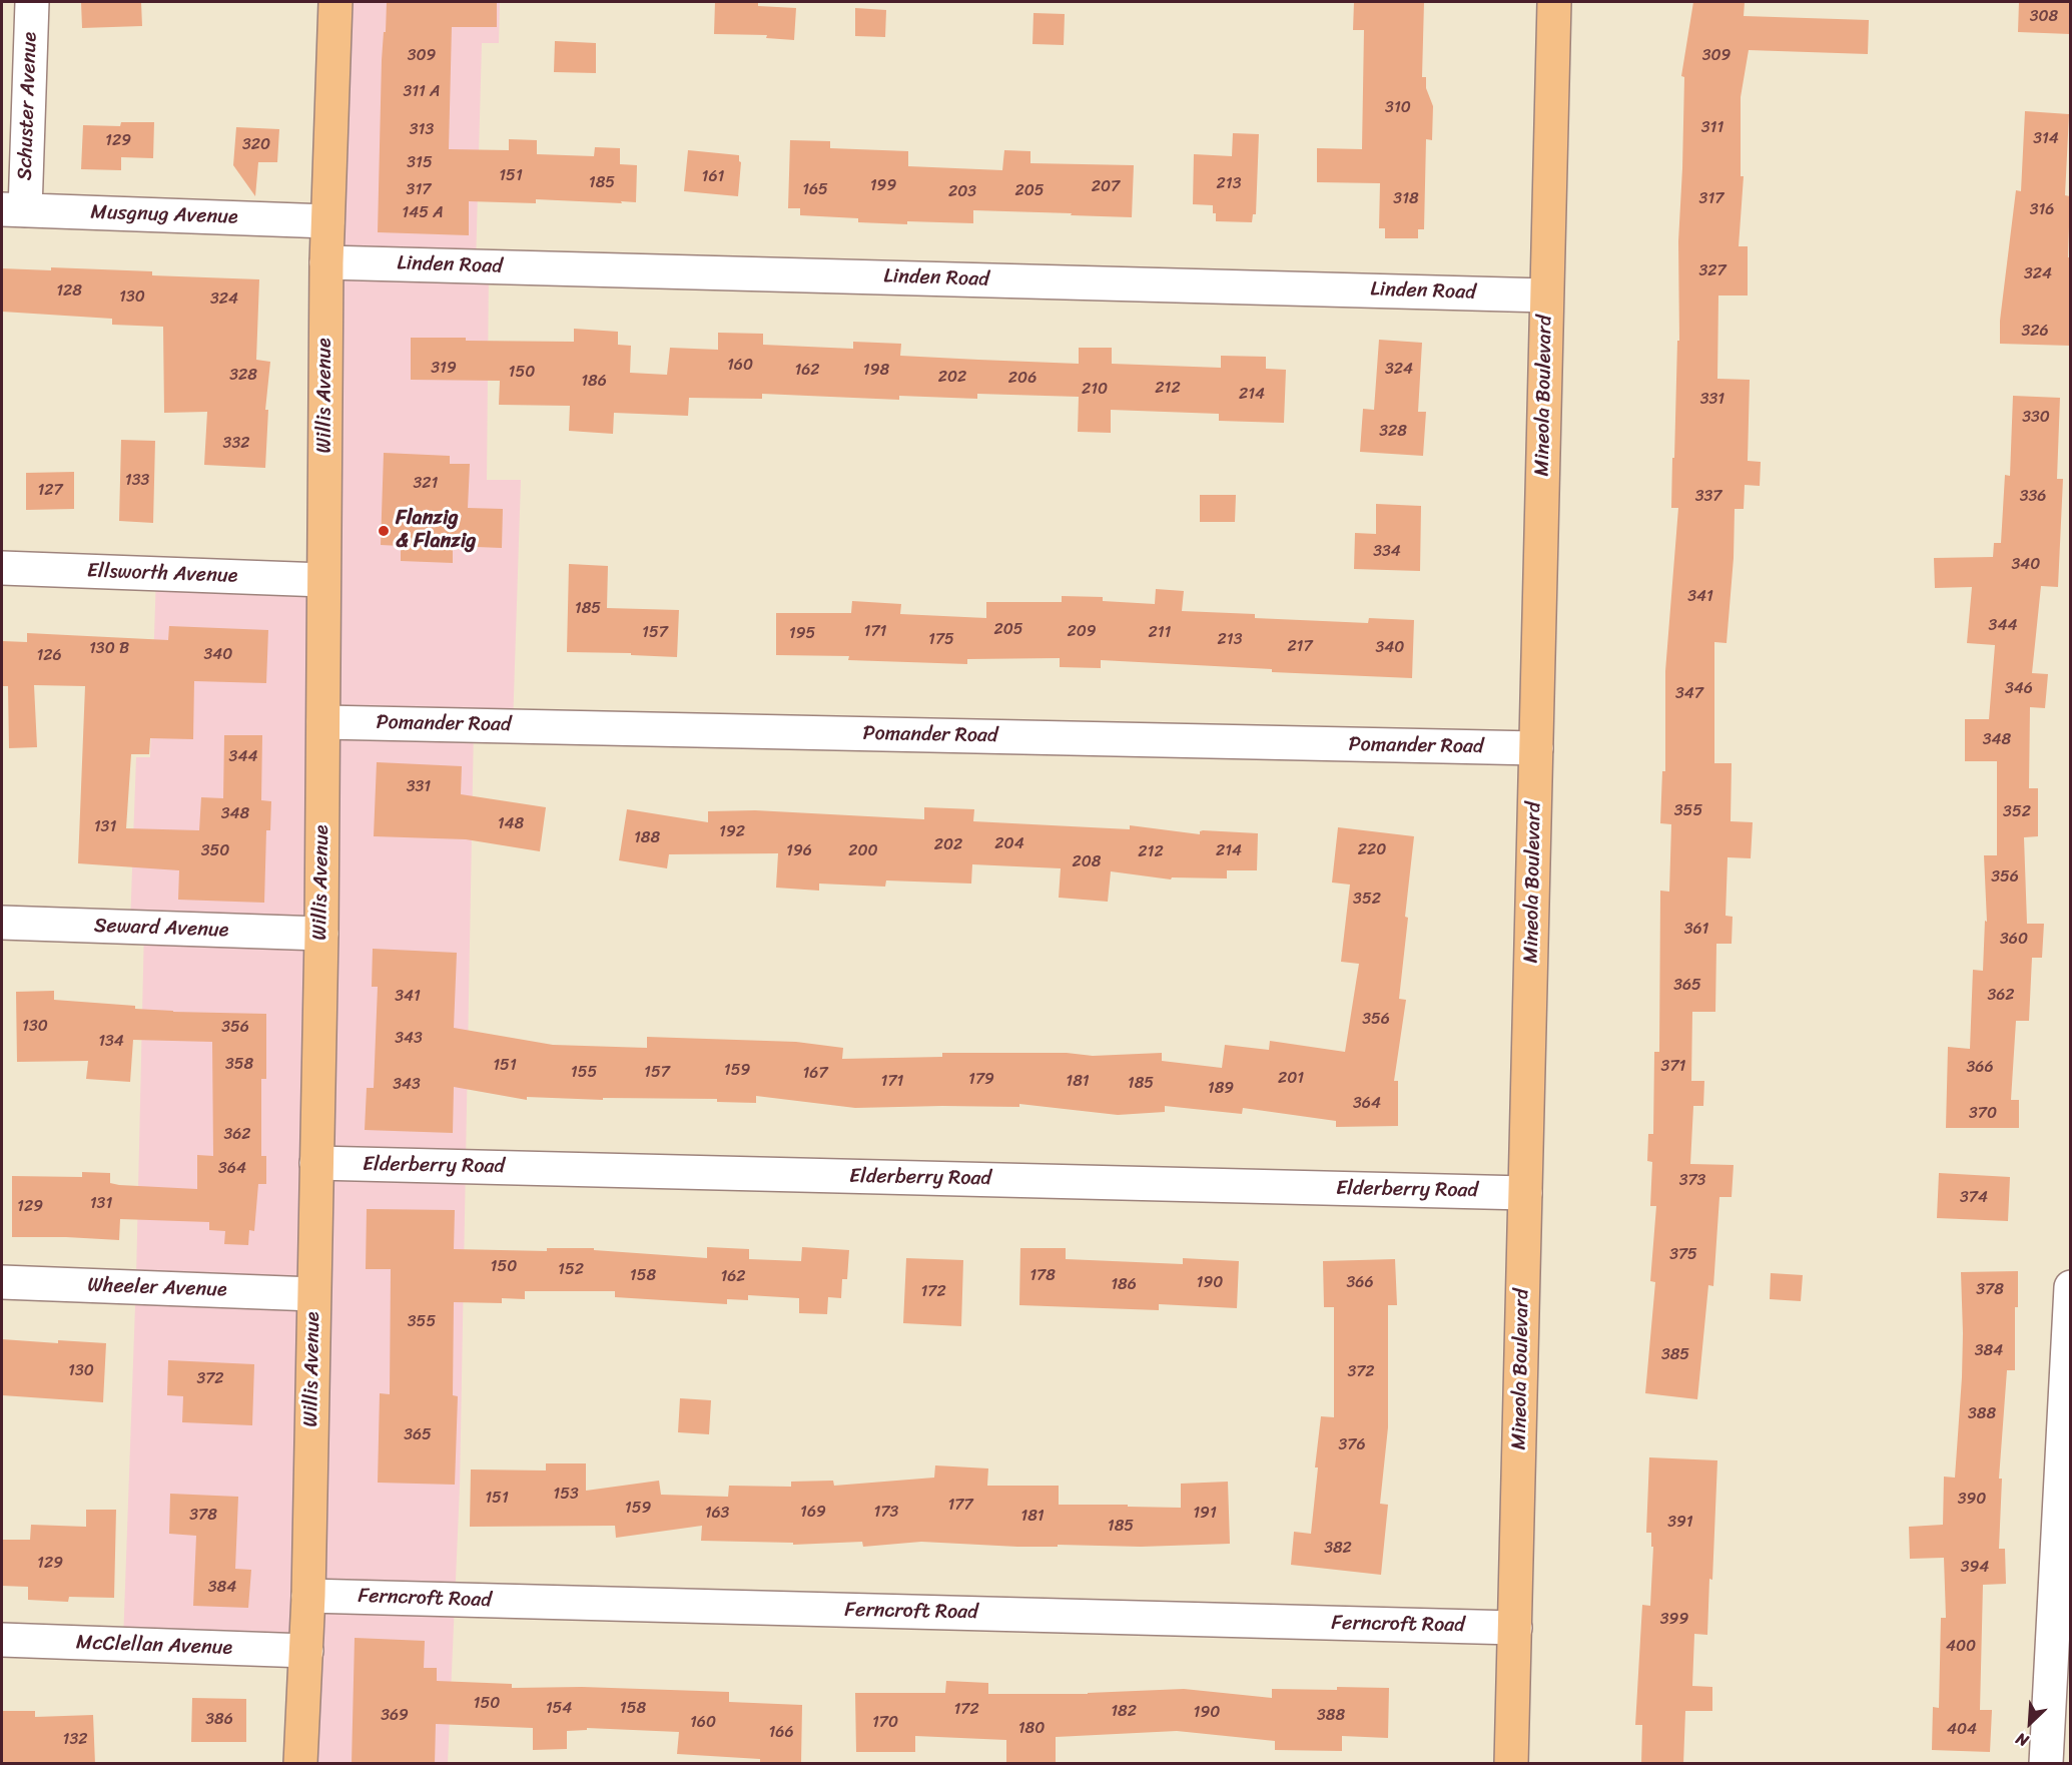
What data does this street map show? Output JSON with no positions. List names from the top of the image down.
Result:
{
  "streets": {
    "main road": ["Willis Avenue", "Mineola Boulevard"],
    "street": [
      "Schuster Avenue",
      "Musgnug Avenue",
      "Linden Road",
      "Ellsworth Avenue",
      "Pomander Road",
      "Seward Avenue",
      "Elderberry Road",
      "Wheeler Avenue",
      "Ferncroft Road",
      "McClellan Avenue"
    ]
  },
  "crossings": [
    ["Schuster Avenue", "Musgnug Avenue"],
    ["Musgnug Avenue", "Willis Avenue"],
    ["Linden Road", "Willis Avenue"],
    ["Linden Road", "Mineola Boulevard"],
    ["Willis Avenue", "Ellsworth Avenue"],
    ["Willis Avenue", "Pomander Road"],
    ["Willis Avenue", "Seward Avenue"],
    ["Willis Avenue", "Elderberry Road"],
    ["Willis Avenue", "Wheeler Avenue"],
    ["Willis Avenue", "Ferncroft Road"],
    ["Willis Avenue", "McClellan Avenue"],
    ["Mineola Boulevard", "Pomander Road"],
    ["Mineola Boulevard", "Elderberry Road"],
    ["Mineola Boulevard", "Ferncroft Road"]
  ],
  "places": ["Flanzig & Flanzig"],
  "house_numbers": [
    "308",
    "309",
    "309",
    "311 A",
    "310",
    "311",
    "313",
    "314",
    "129",
    "320",
    "315",
    "151",
    "161",
    "185",
    "213",
    "199",
    "207",
    "317",
    "165",
    "205",
    "203",
    "318",
    "317",
    "316",
    "145 A",
    "327",
    "324",
    "128",
    "130",
    "324",
    "326",
    "160",
    "319",
    "324",
    "162",
    "198",
    "150",
    "328",
    "202",
    "206",
    "186",
    "212",
    "210",
    "214",
    "331",
    "330",
    "328",
    "332",
    "133",
    "321",
    "127",
    "337",
    "336",
    "334",
    "340",
    "341",
    "185",
    "344",
    "205",
    "171",
    "209",
    "157",
    "211",
    "195",
    "175",
    "213",
    "217",
    "340",
    "130 B",
    "340",
    "126",
    "346",
    "347",
    "348",
    "344",
    "331",
    "355",
    "352",
    "348",
    "148",
    "131",
    "192",
    "188",
    "204",
    "202",
    "220",
    "350",
    "196",
    "200",
    "214",
    "212",
    "208",
    "356",
    "352",
    "361",
    "360",
    "365",
    "362",
    "341",
    "356",
    "130",
    "356",
    "343",
    "134",
    "358",
    "151",
    "371",
    "366",
    "159",
    "155",
    "157",
    "167",
    "201",
    "179",
    "171",
    "181",
    "185",
    "343",
    "189",
    "364",
    "370",
    "362",
    "364",
    "373",
    "374",
    "131",
    "129",
    "375",
    "150",
    "152",
    "158",
    "178",
    "162",
    "190",
    "366",
    "186",
    "378",
    "172",
    "355",
    "384",
    "385",
    "130",
    "372",
    "372",
    "388",
    "365",
    "376",
    "153",
    "151",
    "390",
    "177",
    "159",
    "169",
    "173",
    "163",
    "191",
    "378",
    "181",
    "391",
    "185",
    "382",
    "129",
    "394",
    "384",
    "399",
    "400",
    "150",
    "154",
    "158",
    "172",
    "182",
    "190",
    "369",
    "388",
    "386",
    "160",
    "170",
    "180",
    "404",
    "166",
    "132"
  ],
  "north": "bottom left"
}
